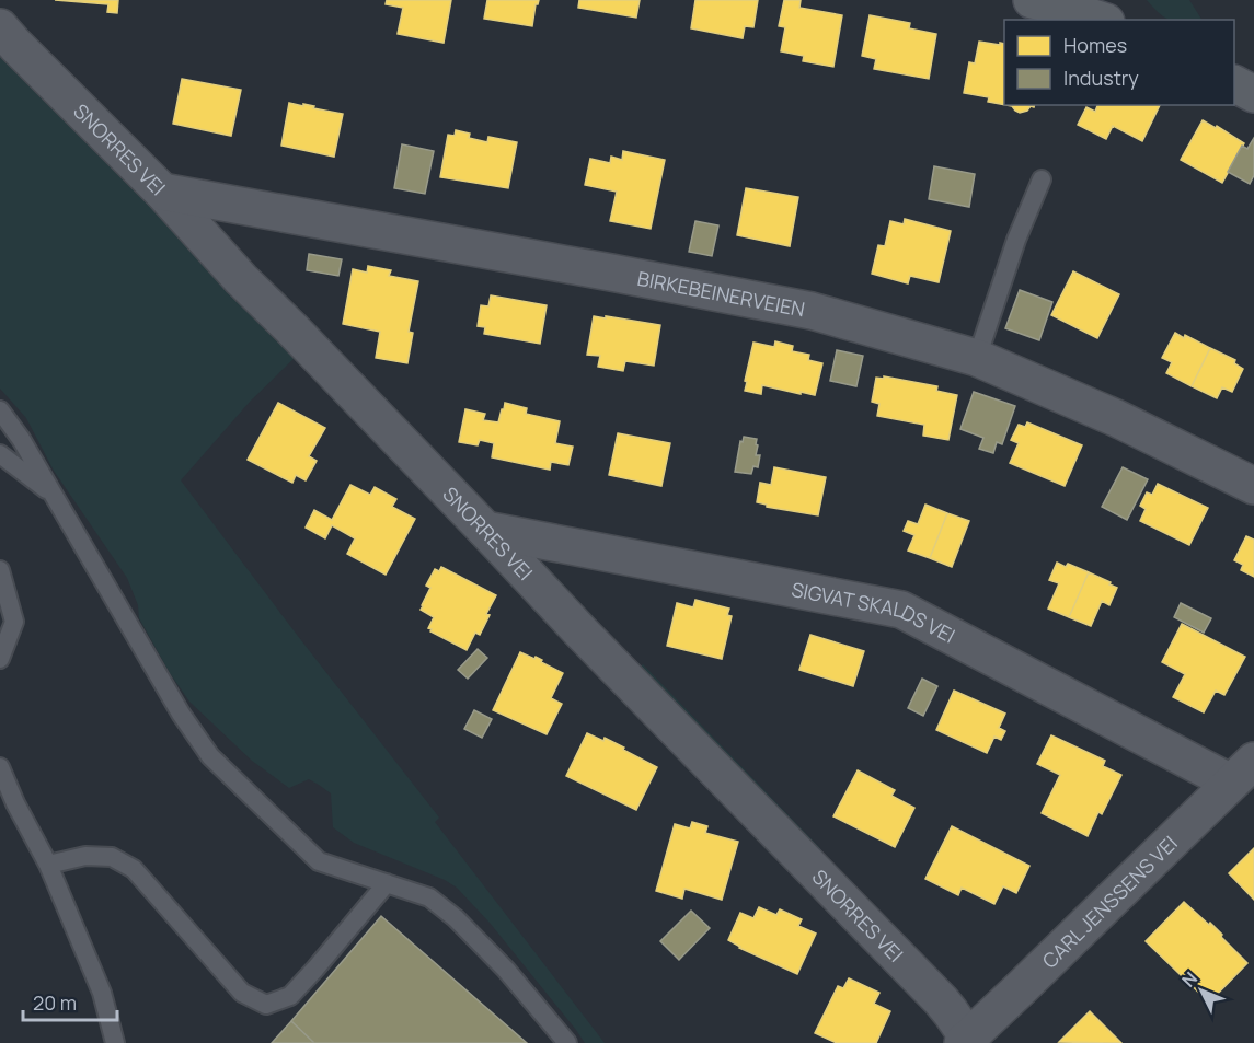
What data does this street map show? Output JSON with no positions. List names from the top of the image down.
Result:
{
  "streets": {
    "street": [
      "SNORRES VEI",
      "BIRKEBEINERVEIEN",
      "SIGVAT SKALDS VEI",
      "CARL JENSSENS VEI"
    ]
  },
  "crossings": [
    ["SNORRES VEI", "BIRKEBEINERVEIEN"],
    ["SNORRES VEI", "SIGVAT SKALDS VEI"],
    ["SNORRES VEI", "CARL JENSSENS VEI"],
    ["SIGVAT SKALDS VEI", "CARL JENSSENS VEI"]
  ],
  "legend": ["Homes", "Industry"],
  "scale_bar": "20 m",
  "north": "top left"
}
